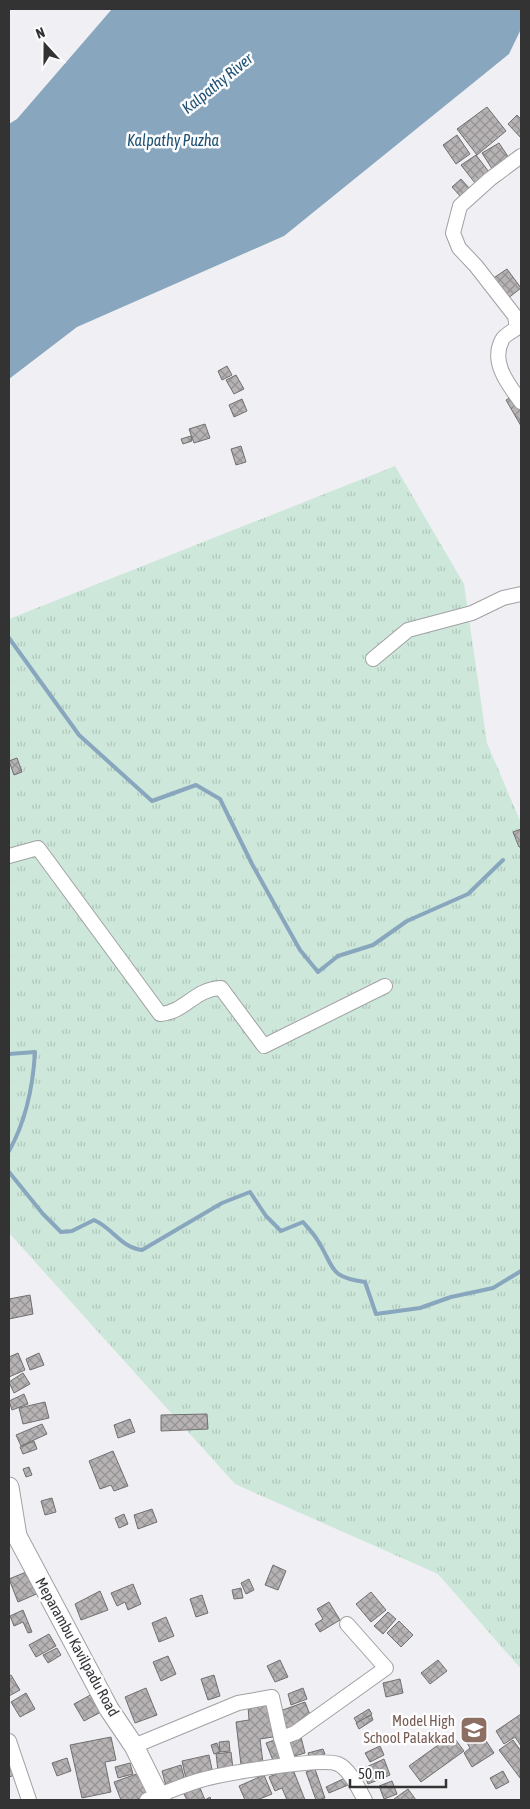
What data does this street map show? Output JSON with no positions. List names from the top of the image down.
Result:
{
  "streets": {
    "main road": ["Meparambu Kavilpadu Road"]
  },
  "water": ["Kalpathy River", "Kalpathy Puzha"],
  "places": {
    "school or university": ["Model High School Palakkad"]
  },
  "scale_bar": "50 m",
  "north": "top"
}
